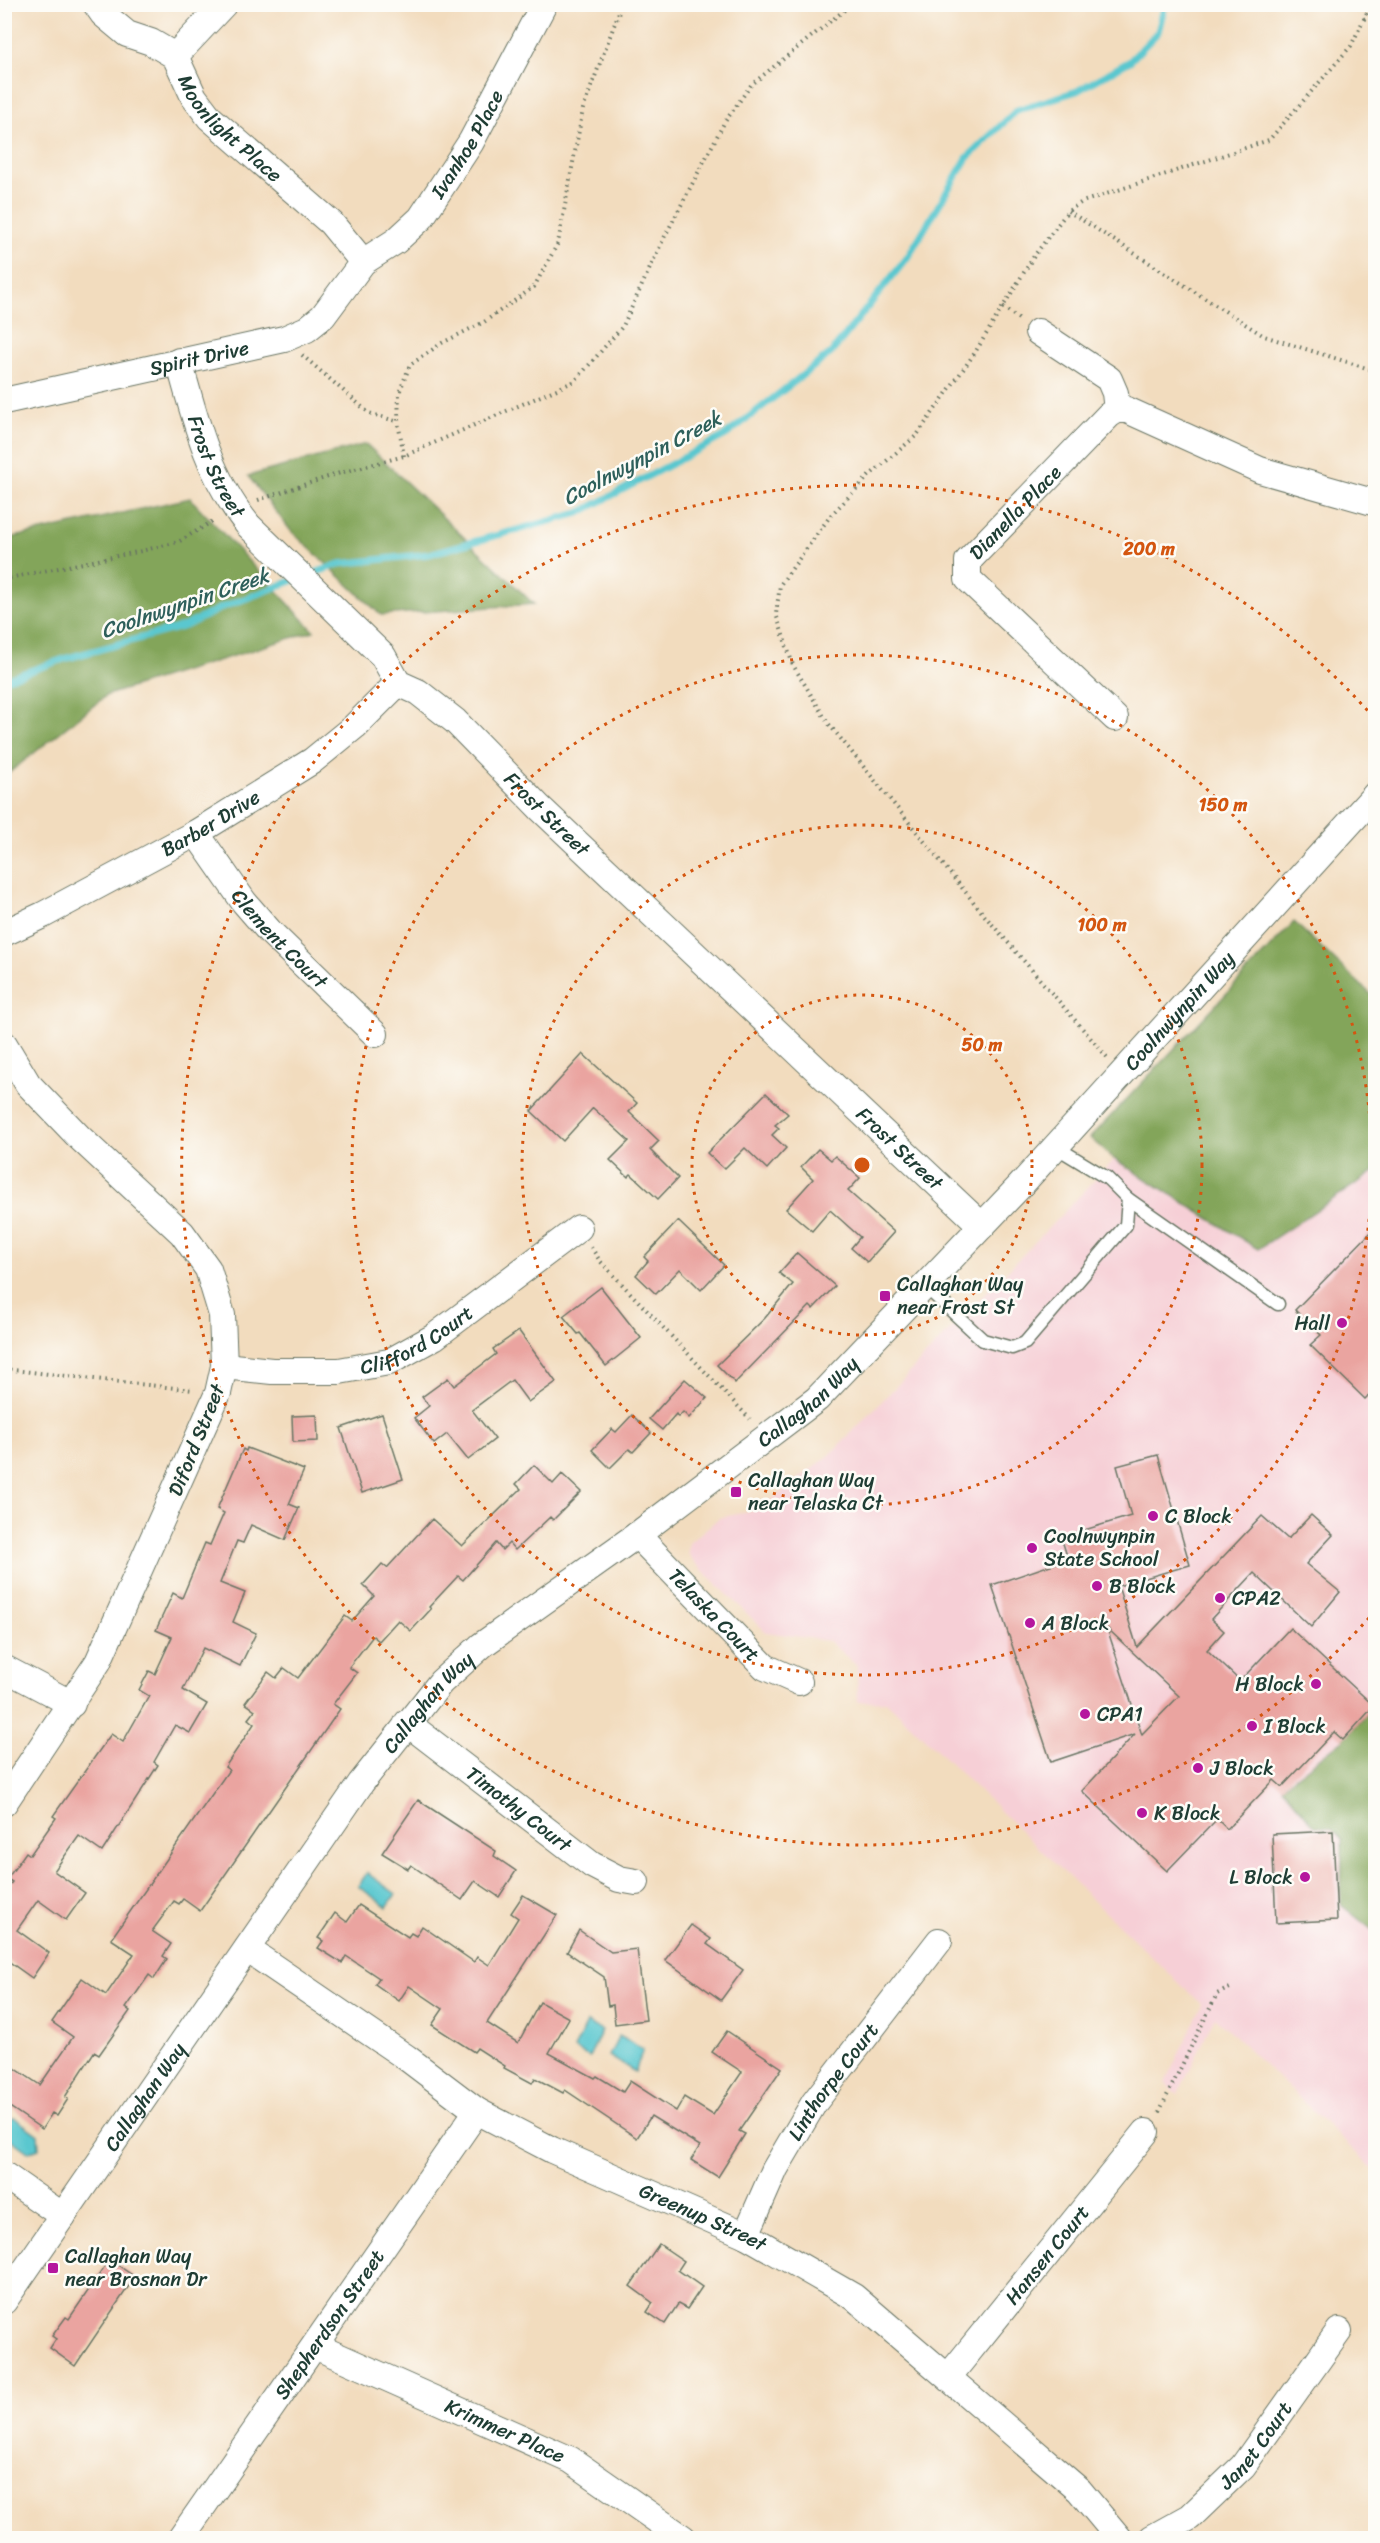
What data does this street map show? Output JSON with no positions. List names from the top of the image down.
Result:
{
  "streets": {
    "street": [
      "Moonlight Place",
      "Ivanhoe Place",
      "Spirit Drive",
      "Frost Street",
      "Dianella Place",
      "Barber Drive",
      "Clement Court",
      "Coolnwynpin Way",
      "Clifford Court",
      "Callaghan Way",
      "Diford Street",
      "Telaska Court",
      "Timothy Court",
      "Linthorpe Court",
      "Greenup Street",
      "Hansen Court",
      "Shepherdson Street",
      "Krimmer Place",
      "Janet Court"
    ]
  },
  "crossings": [
    ["Moonlight Place", "Ivanhoe Place"],
    ["Moonlight Place", "Spirit Drive"],
    ["Ivanhoe Place", "Spirit Drive"],
    ["Spirit Drive", "Frost Street"],
    ["Frost Street", "Barber Drive"],
    ["Frost Street", "Coolnwynpin Way"],
    ["Frost Street", "Callaghan Way"],
    ["Barber Drive", "Clement Court"],
    ["Coolnwynpin Way", "Callaghan Way"],
    ["Clifford Court", "Diford Street"],
    ["Callaghan Way", "Telaska Court"],
    ["Callaghan Way", "Timothy Court"],
    ["Callaghan Way", "Greenup Street"],
    ["Linthorpe Court", "Greenup Street"],
    ["Greenup Street", "Hansen Court"],
    ["Greenup Street", "Shepherdson Street"],
    ["Shepherdson Street", "Krimmer Place"]
  ],
  "water": ["Coolnwynpin Creek"],
  "places": {
    "transit": ["Callaghan Way near Frost St", "Callaghan Way near Telaska Ct", "Callaghan Way near Brosnan Dr"],
    "other": [
      "Hall",
      "C Block",
      "Coolnwynpin State School",
      "B Block",
      "CPA2",
      "A Block",
      "H Block",
      "CPA1",
      "I Block",
      "J Block",
      "K Block",
      "L Block"
    ]
  },
  "rings": [
    "200 m",
    "150 m",
    "100 m",
    "50 m"
  ]
}
